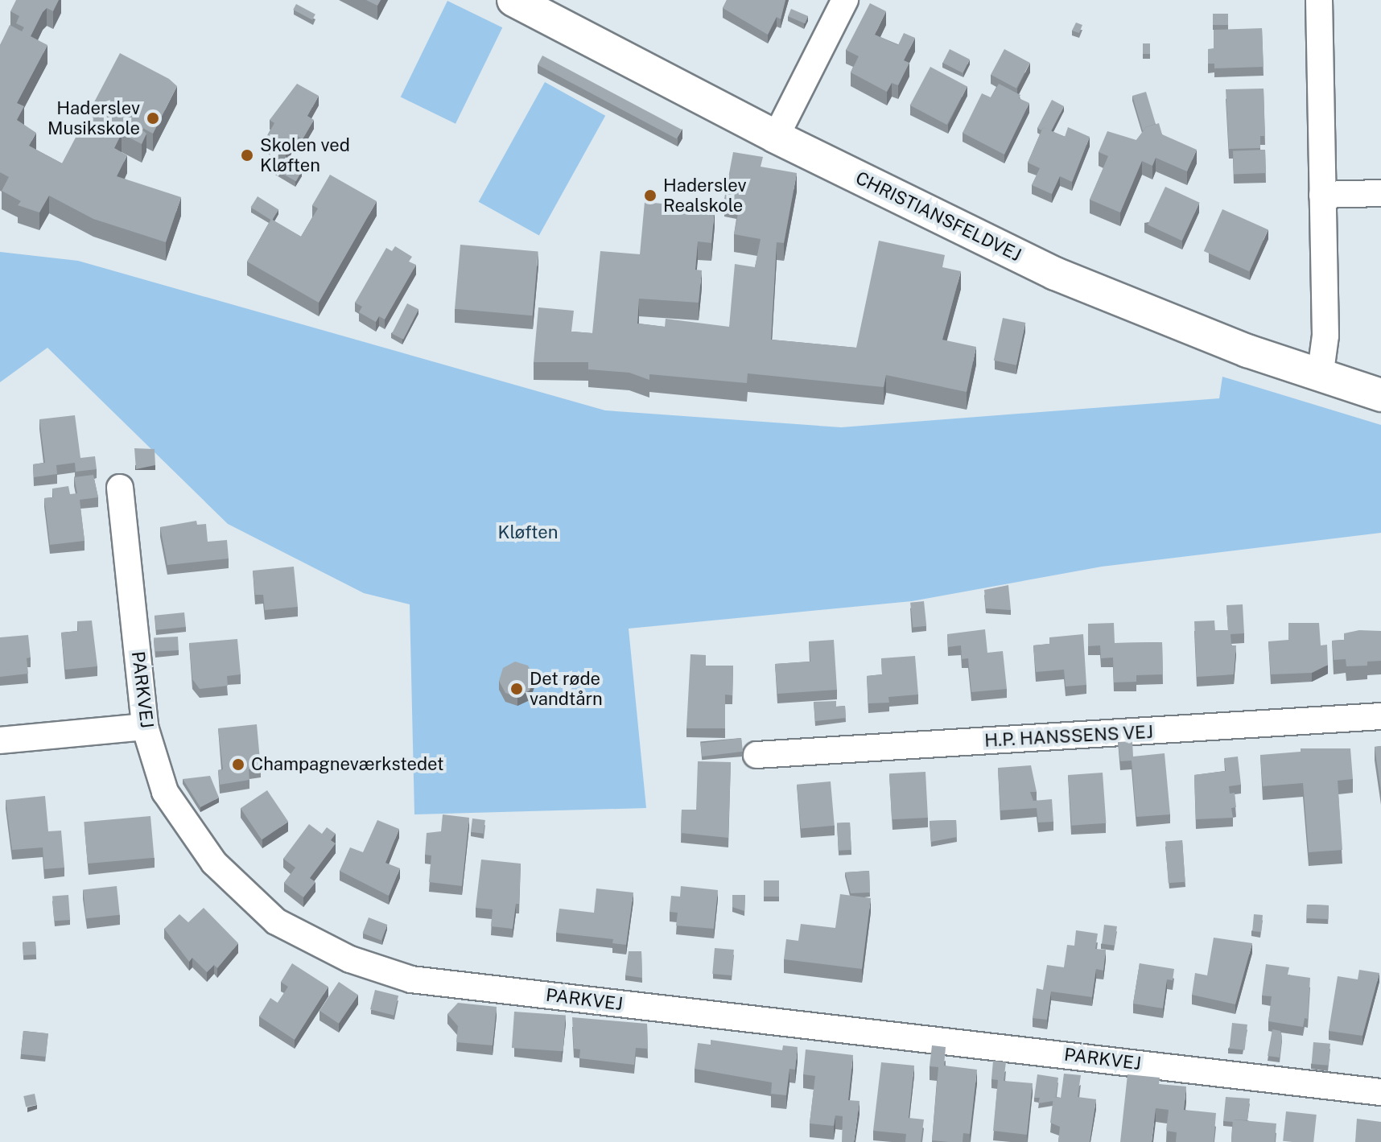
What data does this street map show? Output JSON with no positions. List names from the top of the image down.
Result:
{
  "streets": {
    "street": ["CHRISTIANSFELDVEJ", "PARKVEJ", "H.P. HANSSENS VEJ"]
  },
  "parks": ["Kløften"],
  "places": [
    "Haderslev Musikskole",
    "Skolen ved Kløften",
    "Haderslev Realskole",
    "Det røde vandtårn",
    "Champagneværkstedet"
  ]
}
